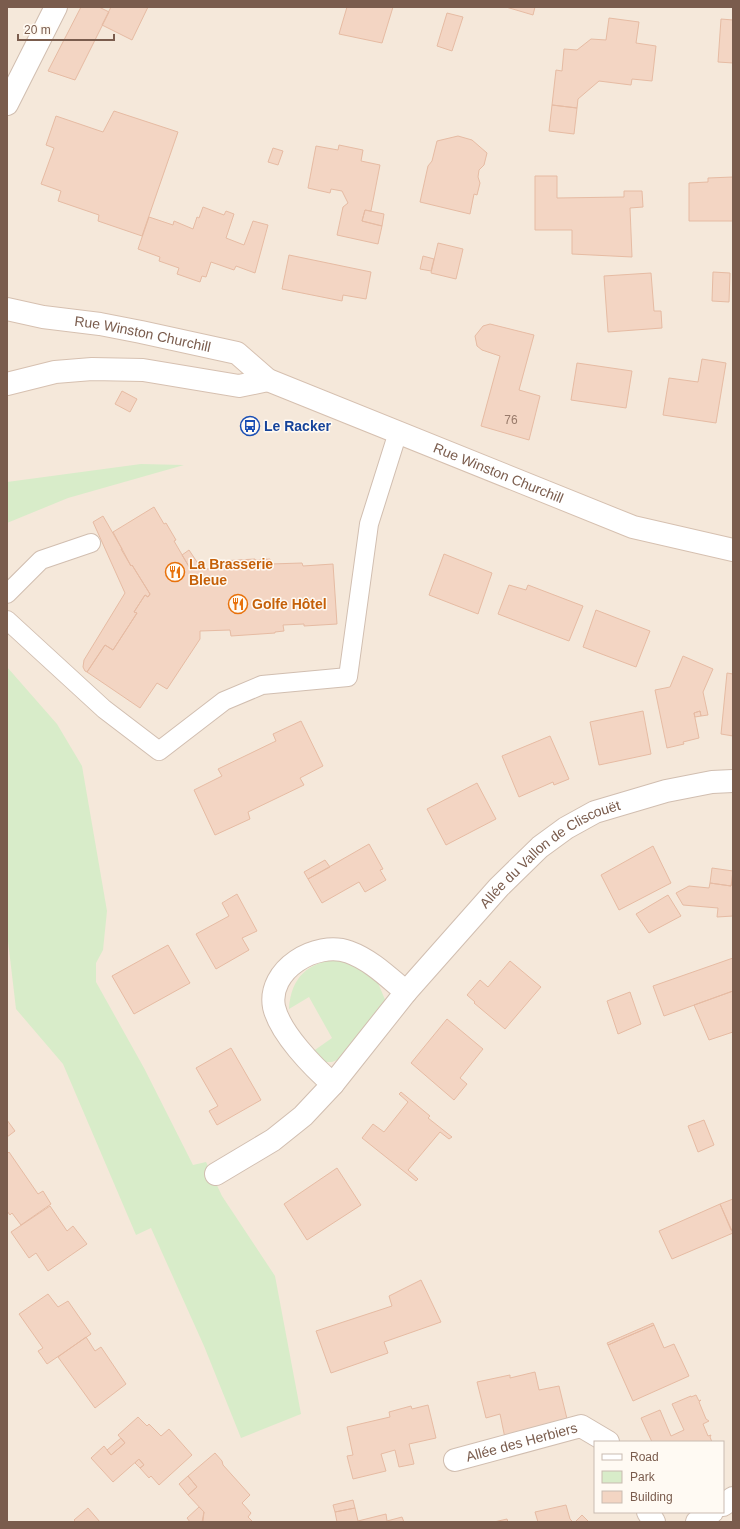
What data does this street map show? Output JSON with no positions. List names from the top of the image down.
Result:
{
  "streets": {
    "street": ["Rue Winston Churchill", "Allée du Vallon de Cliscouët", "Allée des Herbiers"]
  },
  "places": {
    "bus stop": ["Le Racker"],
    "restaurant": ["La Brasserie Bleue", "Golfe Hôtel"]
  },
  "house_numbers": ["76"],
  "legend": ["Road", "Park", "Building"],
  "scale_bar": "20 m"
}
